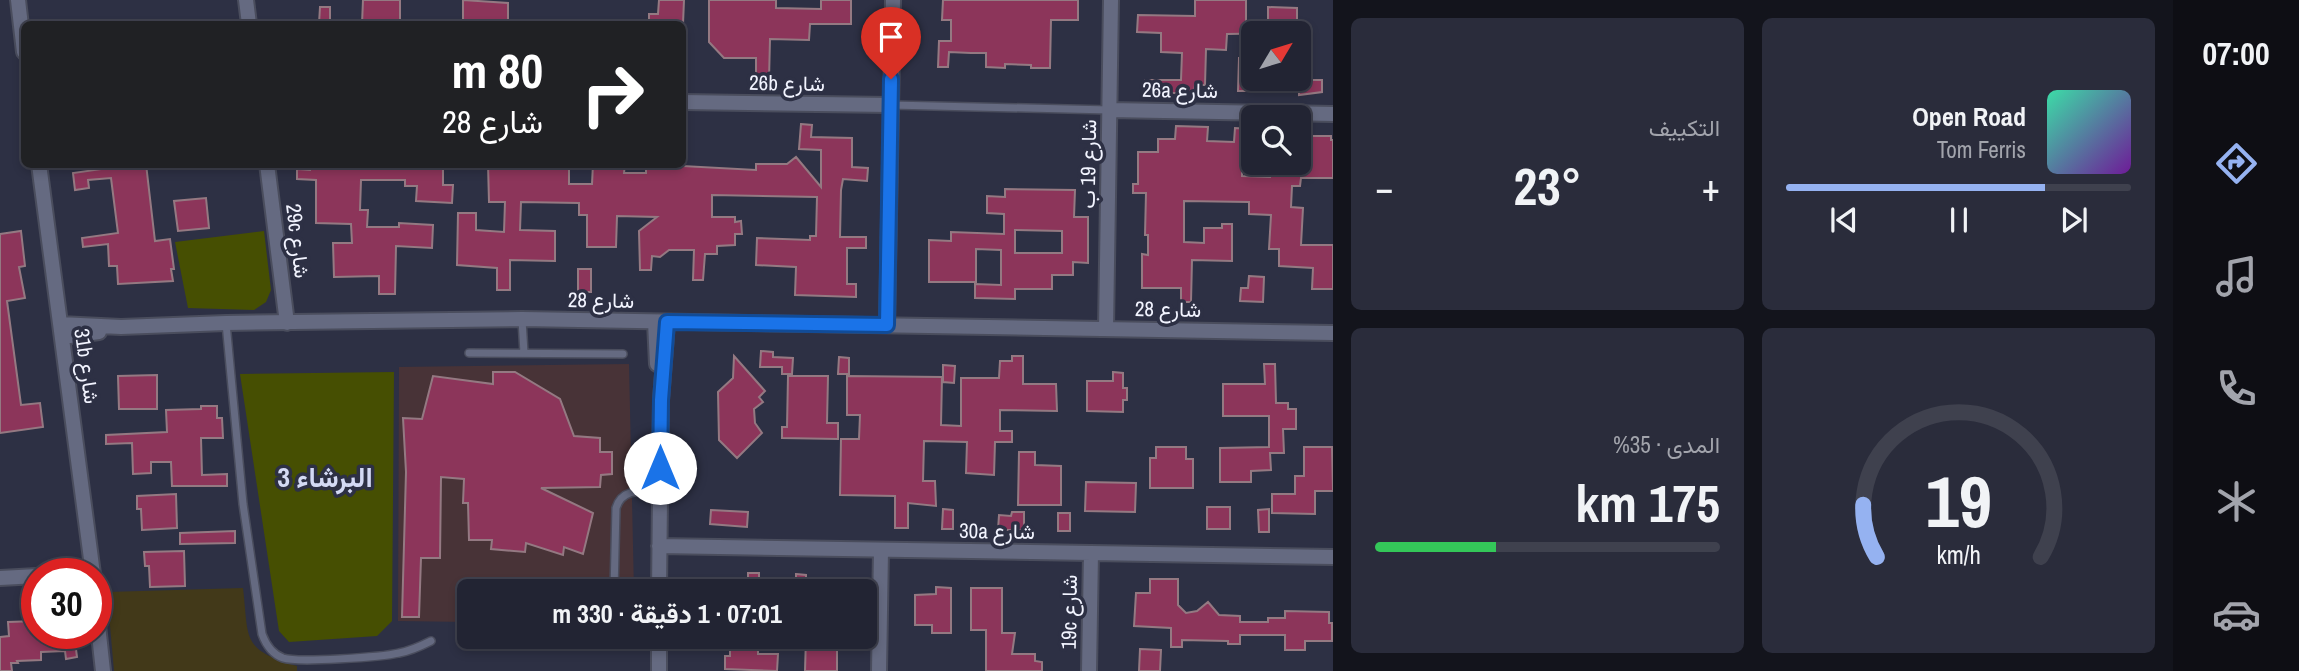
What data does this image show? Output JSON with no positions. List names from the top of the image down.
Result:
{
  "streets": {
    "street": [
      "26b شارع",
      "26a شارع",
      "شارع 19 ب",
      "29c شارع",
      "شارع 28",
      "31b شارع",
      "30a شارع",
      "19c شارع"
    ]
  },
  "crossings": [
    ["26a شارع", "شارع 19 ب"],
    ["شارع 19 ب", "شارع 28"],
    ["29c شارع", "شارع 28"],
    ["شارع 28", "31b شارع"],
    ["30a شارع", "19c شارع"]
  ],
  "districts": ["البرشاء 3"],
  "north": "top right",
  "page": {
    "tabs": "07:00",
    "tile": [
      "التكييف",
      ["المدى · 35%", "175 km"]
    ],
    "turn": ["80 m", "شارع 28"],
    "song": ["Open Road", "Tom Ferris"],
    "heat": ["−", "23°", "+"],
    "limit": "30",
    "trip": "07:01 · 1 دقيقة · 330 m",
    "gauge": ["19", "km/h"]
  }
}
